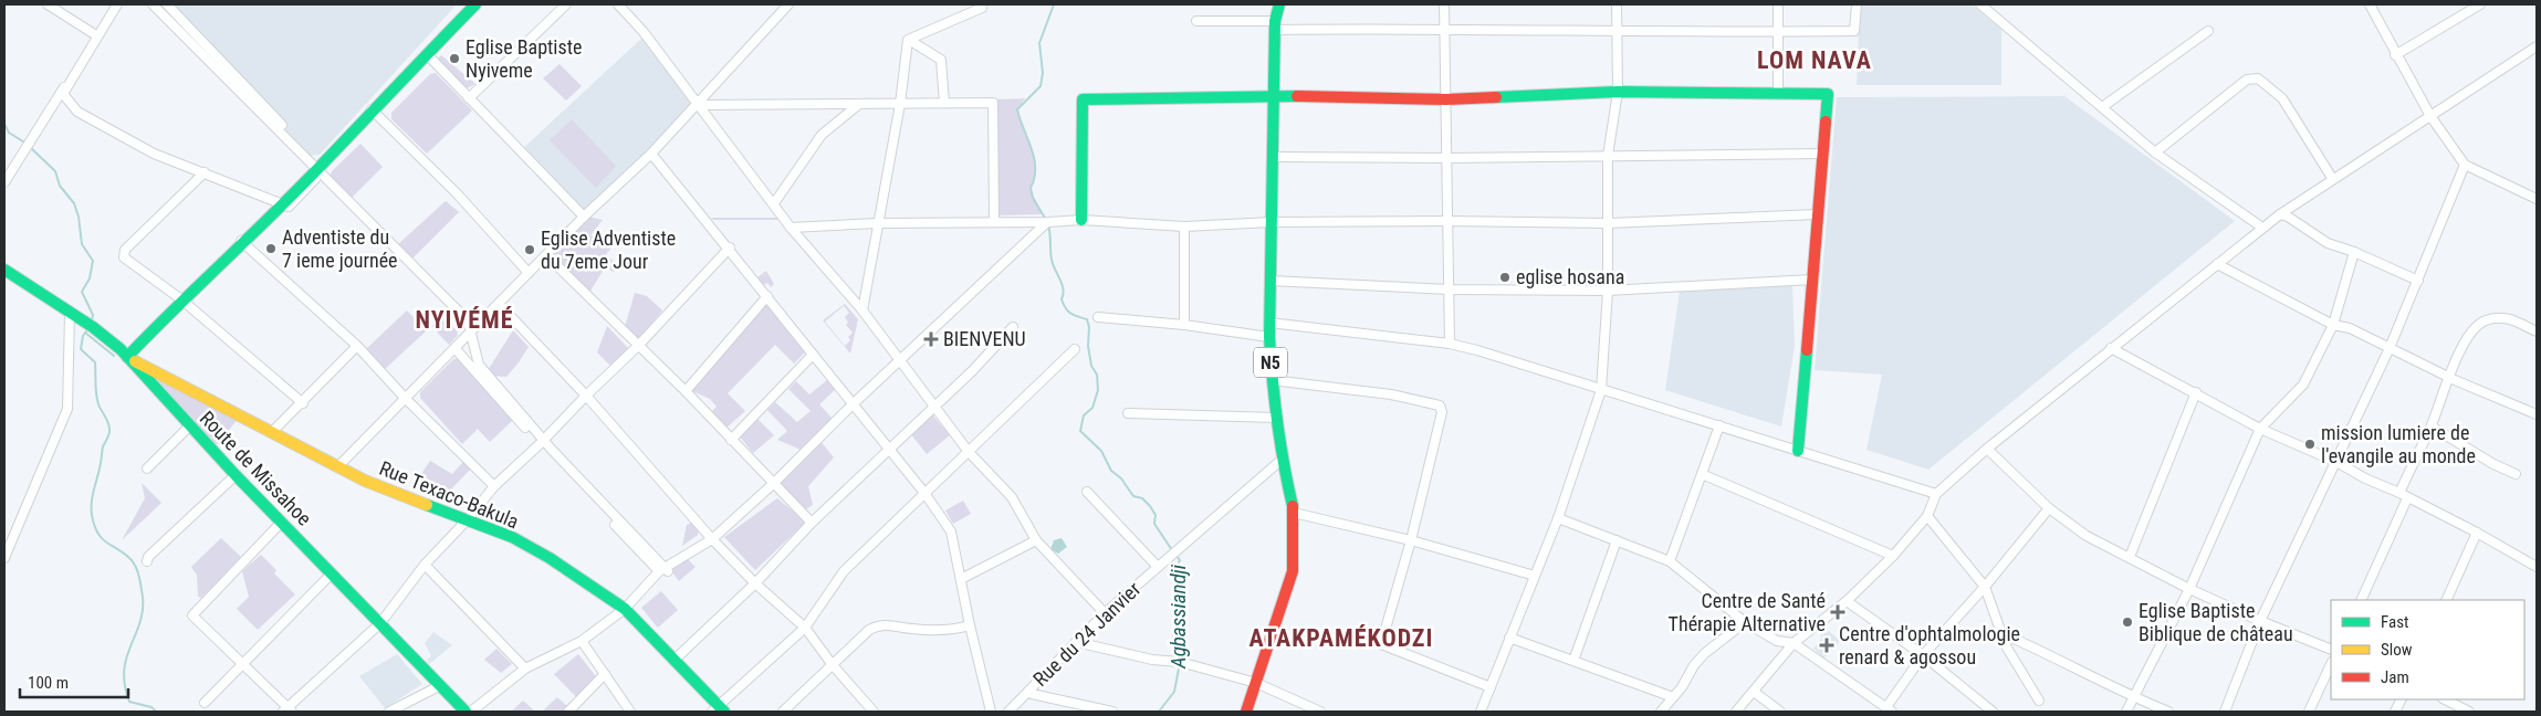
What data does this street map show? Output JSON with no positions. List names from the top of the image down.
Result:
{
  "streets": {
    "street": [
      "N5",
      "Route de Missahoe",
      "Rue Texaco-Bakula",
      "Rue du 24 Janvier"
    ]
  },
  "crossings": [
    ["N5", "Rue du 24 Janvier"],
    ["Route de Missahoe", "Rue Texaco-Bakula"]
  ],
  "districts": ["LOM NAVA", "NYIVÉMÉ", "ATAKPAMÉKODZI"],
  "water": ["Agbassiandji"],
  "places": {
    "other": [
      "Eglise Baptiste Nyiveme",
      "Adventiste du 7 ieme journée",
      "Eglise Adventiste du 7eme Jour",
      "eglise hosana",
      "mission lumiere de l'evangile au monde",
      "Eglise Baptiste Biblique de château"
    ],
    "health": ["BIENVENU", "Centre de Santé Thérapie Alternative", "Centre d'ophtalmologie renard & agossou"]
  },
  "legend": ["Fast", "Slow", "Jam"],
  "scale_bar": "100 m"
}
